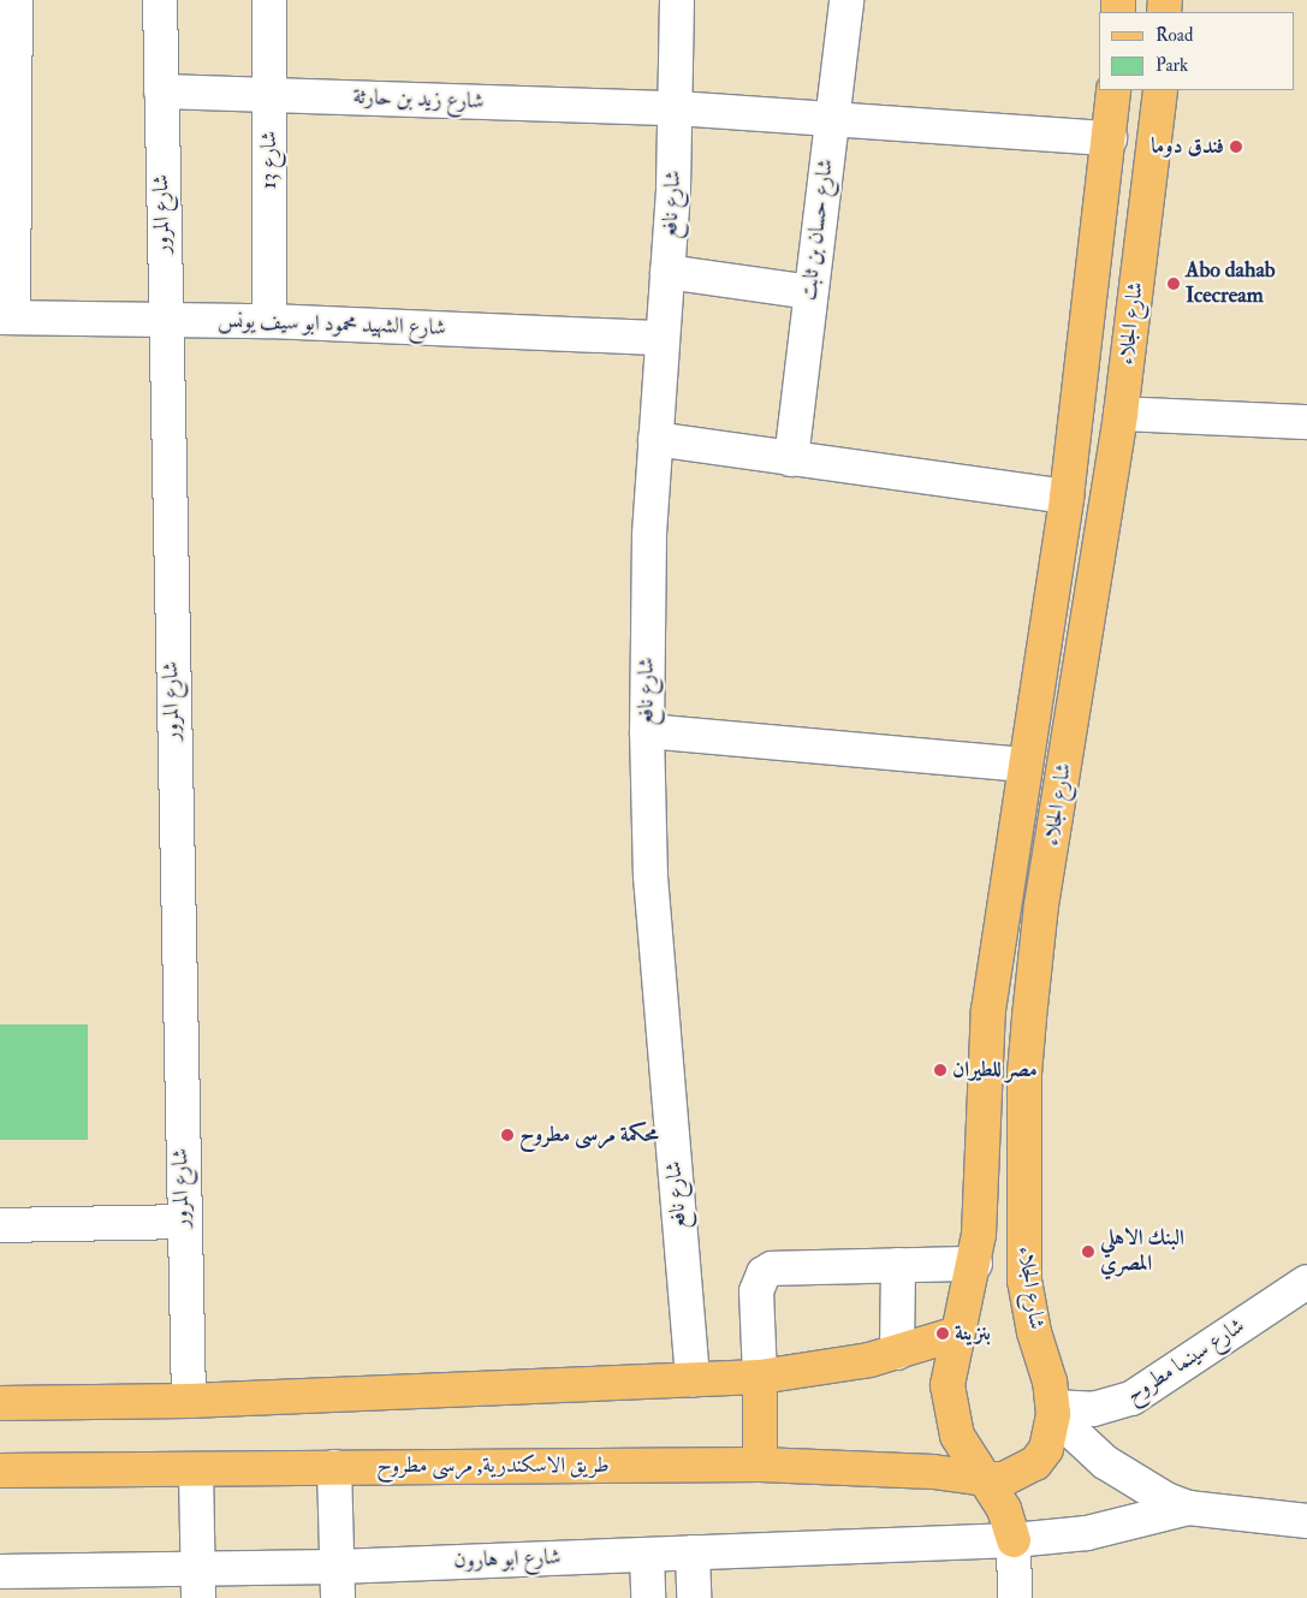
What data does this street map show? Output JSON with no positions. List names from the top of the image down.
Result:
{
  "streets": {
    "main road": ["شارع الجلاء", "طريق الاسكندرية, مرسى مطروح"],
    "street": [
      "شارع زيد بن حارثة",
      "شارع 13",
      "شارع نافع",
      "شارع المرور",
      "شارع حسان بن ثابت",
      "شارع الشهيد محمود ابو سيف يونس",
      "شارع سينما مطروح",
      "شارع ابو هارون"
    ]
  },
  "crossings": [
    ["شارع زيد بن حارثة", "شارع 13"],
    ["شارع زيد بن حارثة", "شارع نافع"],
    ["شارع زيد بن حارثة", "شارع المرور"],
    ["شارع زيد بن حارثة", "شارع حسان بن ثابت"],
    ["شارع زيد بن حارثة", "شارع الجلاء"],
    ["شارع 13", "شارع الشهيد محمود ابو سيف يونس"],
    ["شارع نافع", "شارع الشهيد محمود ابو سيف يونس"],
    ["شارع المرور", "شارع الشهيد محمود ابو سيف يونس"],
    ["شارع الجلاء", "شارع سينما مطروح"],
    ["شارع الجلاء", "طريق الاسكندرية, مرسى مطروح"],
    ["شارع الجلاء", "شارع ابو هارون"]
  ],
  "places": [
    "فندق دوما",
    "Abo dahab Icecream",
    "مصر للطيران",
    "محكمة مرسى مطروح",
    "البنك الاهلي المصري",
    "بنزينة"
  ],
  "legend": ["Road", "Park"]
}
